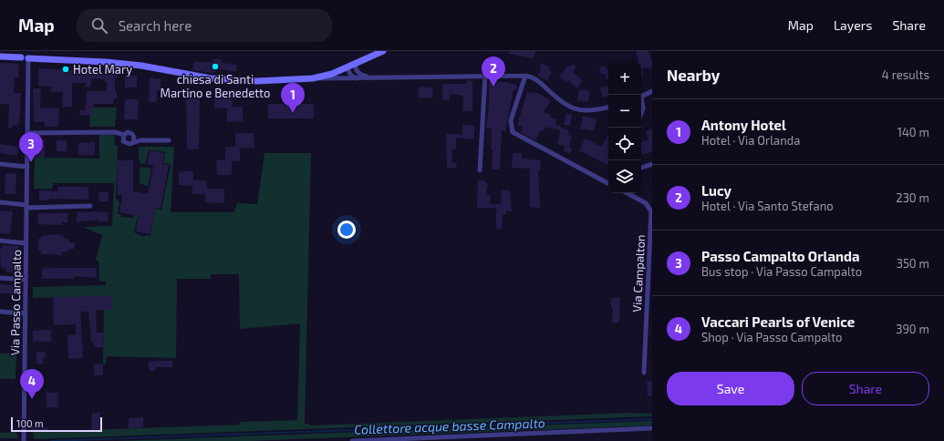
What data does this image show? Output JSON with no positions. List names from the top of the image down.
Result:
{
  "streets": {
    "street": ["Via Campalton", "Via Passo Campalto"]
  },
  "water": ["Collettore acque basse Campalto"],
  "places": ["chiesa di Santi Martino e Benedetto", "Hotel Mary"],
  "scale_bar": "100 m",
  "page": {
    "header": "Map",
    "search": "Search here",
    "nav": ["Map", "Layers", "Share"],
    "heading": ["Nearby", "4 results"],
    "pins": [
      "2",
      "1",
      "3",
      "4"
    ],
    "map_buttons": ["+", "−"],
    "list": [
      {
        "mark": "1",
        "name": "Antony Hotel",
        "note": "Hotel · Via Orlanda",
        "value": "140 m"
      },
      {
        "mark": "2",
        "name": "Lucy",
        "note": "Hotel · Via Santo Stefano",
        "value": "230 m"
      },
      {
        "mark": "3",
        "name": "Passo Campalto Orlanda",
        "note": "Bus stop · Via Passo Campalto",
        "value": "350 m"
      },
      {
        "mark": "4",
        "name": "Vaccari Pearls of Venice",
        "note": "Shop · Via Passo Campalto",
        "value": "390 m"
      }
    ],
    "buttons": ["Save", "Share"],
    "scale": "100 m"
  }
}
